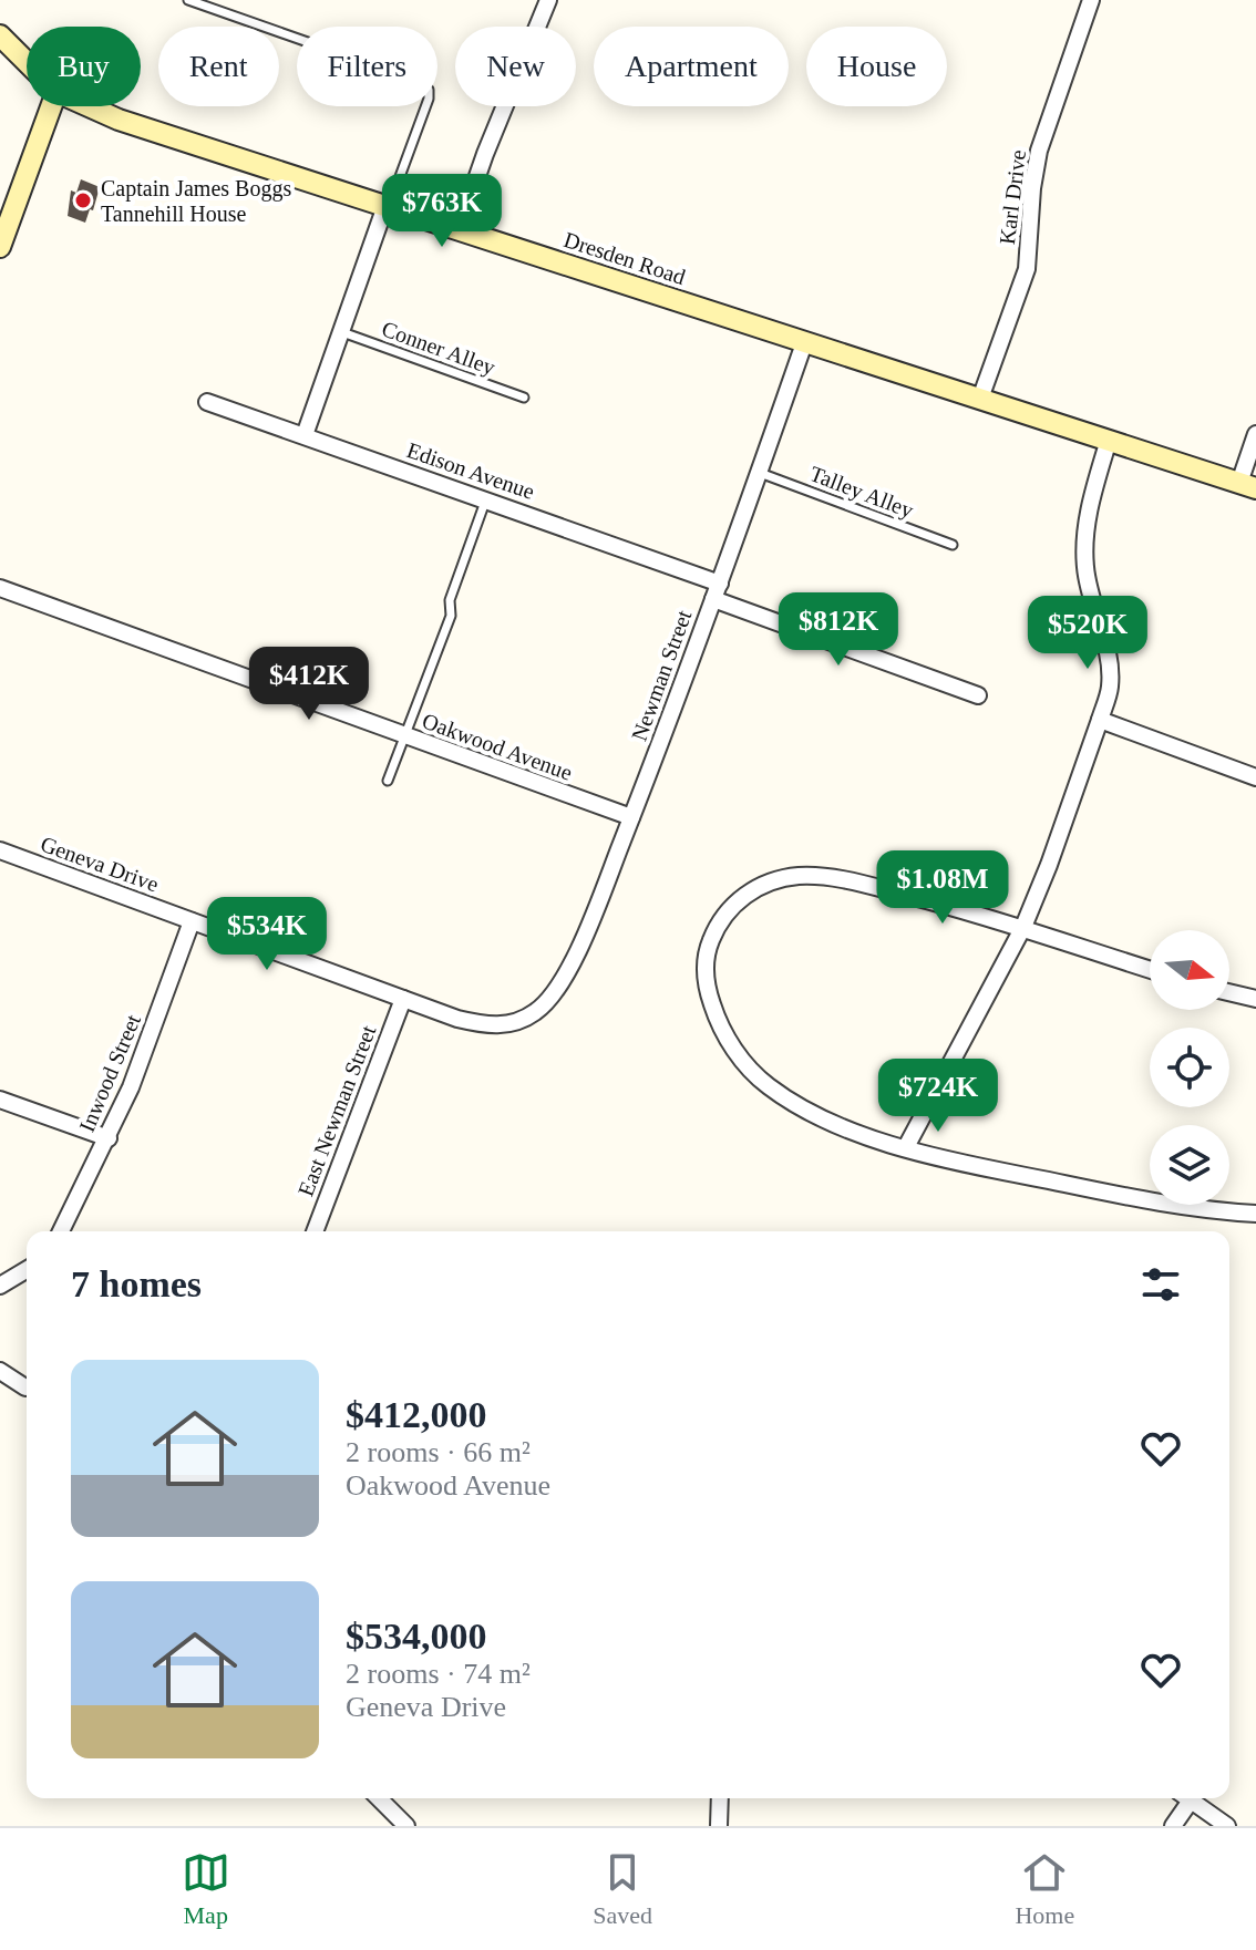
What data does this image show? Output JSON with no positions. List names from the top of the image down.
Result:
{
  "streets": {
    "street": [
      "Karl Drive",
      "Dresden Road",
      "Edison Avenue",
      "Newman Street",
      "Oakwood Avenue",
      "Geneva Drive",
      "Inwood Street",
      "East Newman Street"
    ],
    "lane": ["Conner Alley", "Talley Alley"]
  },
  "crossings": [
    ["Karl Drive", "Dresden Road"],
    ["Dresden Road", "Newman Street"],
    ["Edison Avenue", "Newman Street"],
    ["Talley Alley", "Newman Street"],
    ["Newman Street", "Oakwood Avenue"],
    ["Newman Street", "Geneva Drive"],
    ["Geneva Drive", "Inwood Street"],
    ["Geneva Drive", "East Newman Street"]
  ],
  "places": ["Captain James Boggs Tannehill House"],
  "north": "right",
  "page": {
    "chip": [
      "Buy",
      "Rent",
      "Filters",
      "New",
      "Apartment",
      "House"
    ],
    "price": [
      "$763K",
      "$812K",
      "$520K",
      "$412K",
      "$1.08M",
      "$534K",
      "$724K"
    ],
    "heading": "7 homes",
    "list": [
      {
        "name": "$412,000",
        "note": "2 rooms · 66 m² · Oakwood Avenue"
      },
      {
        "name": "$534,000",
        "note": "2 rooms · 74 m² · Geneva Drive"
      }
    ],
    "tabs": ["Map", "Saved", "Home"]
  }
}
